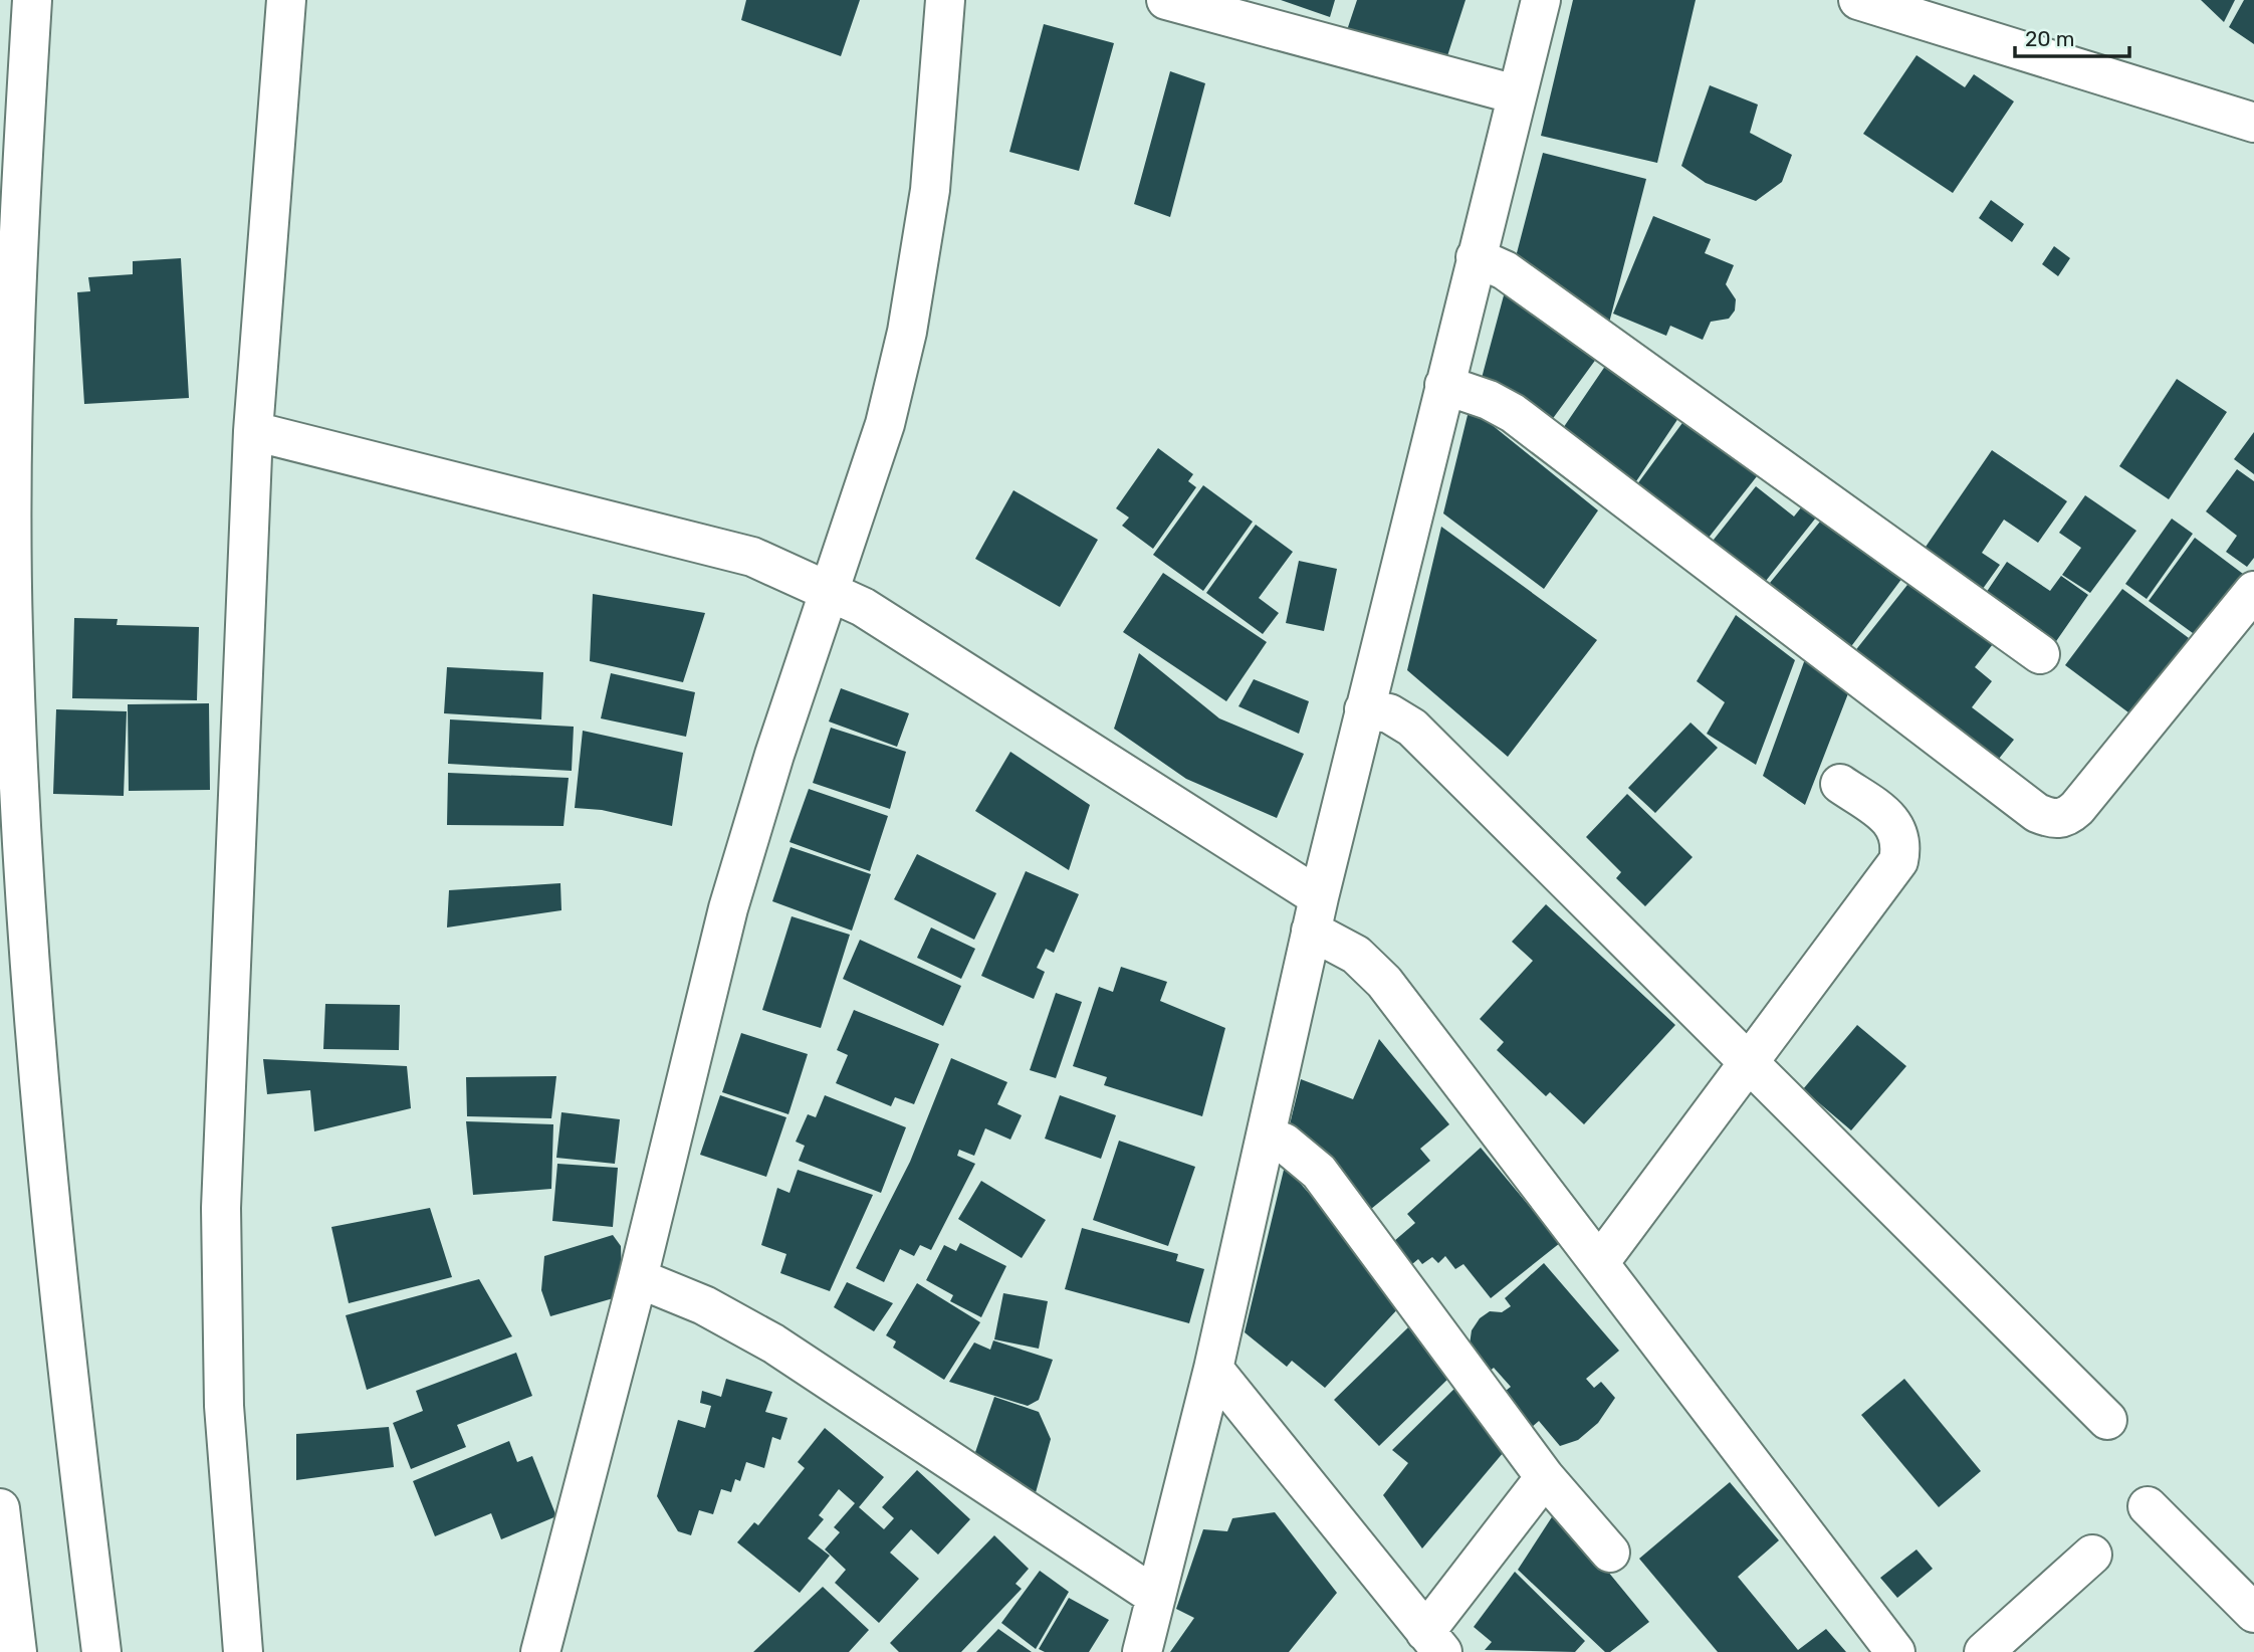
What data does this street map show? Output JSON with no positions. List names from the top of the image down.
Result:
{
  "scale_bar": "20 m"
}
